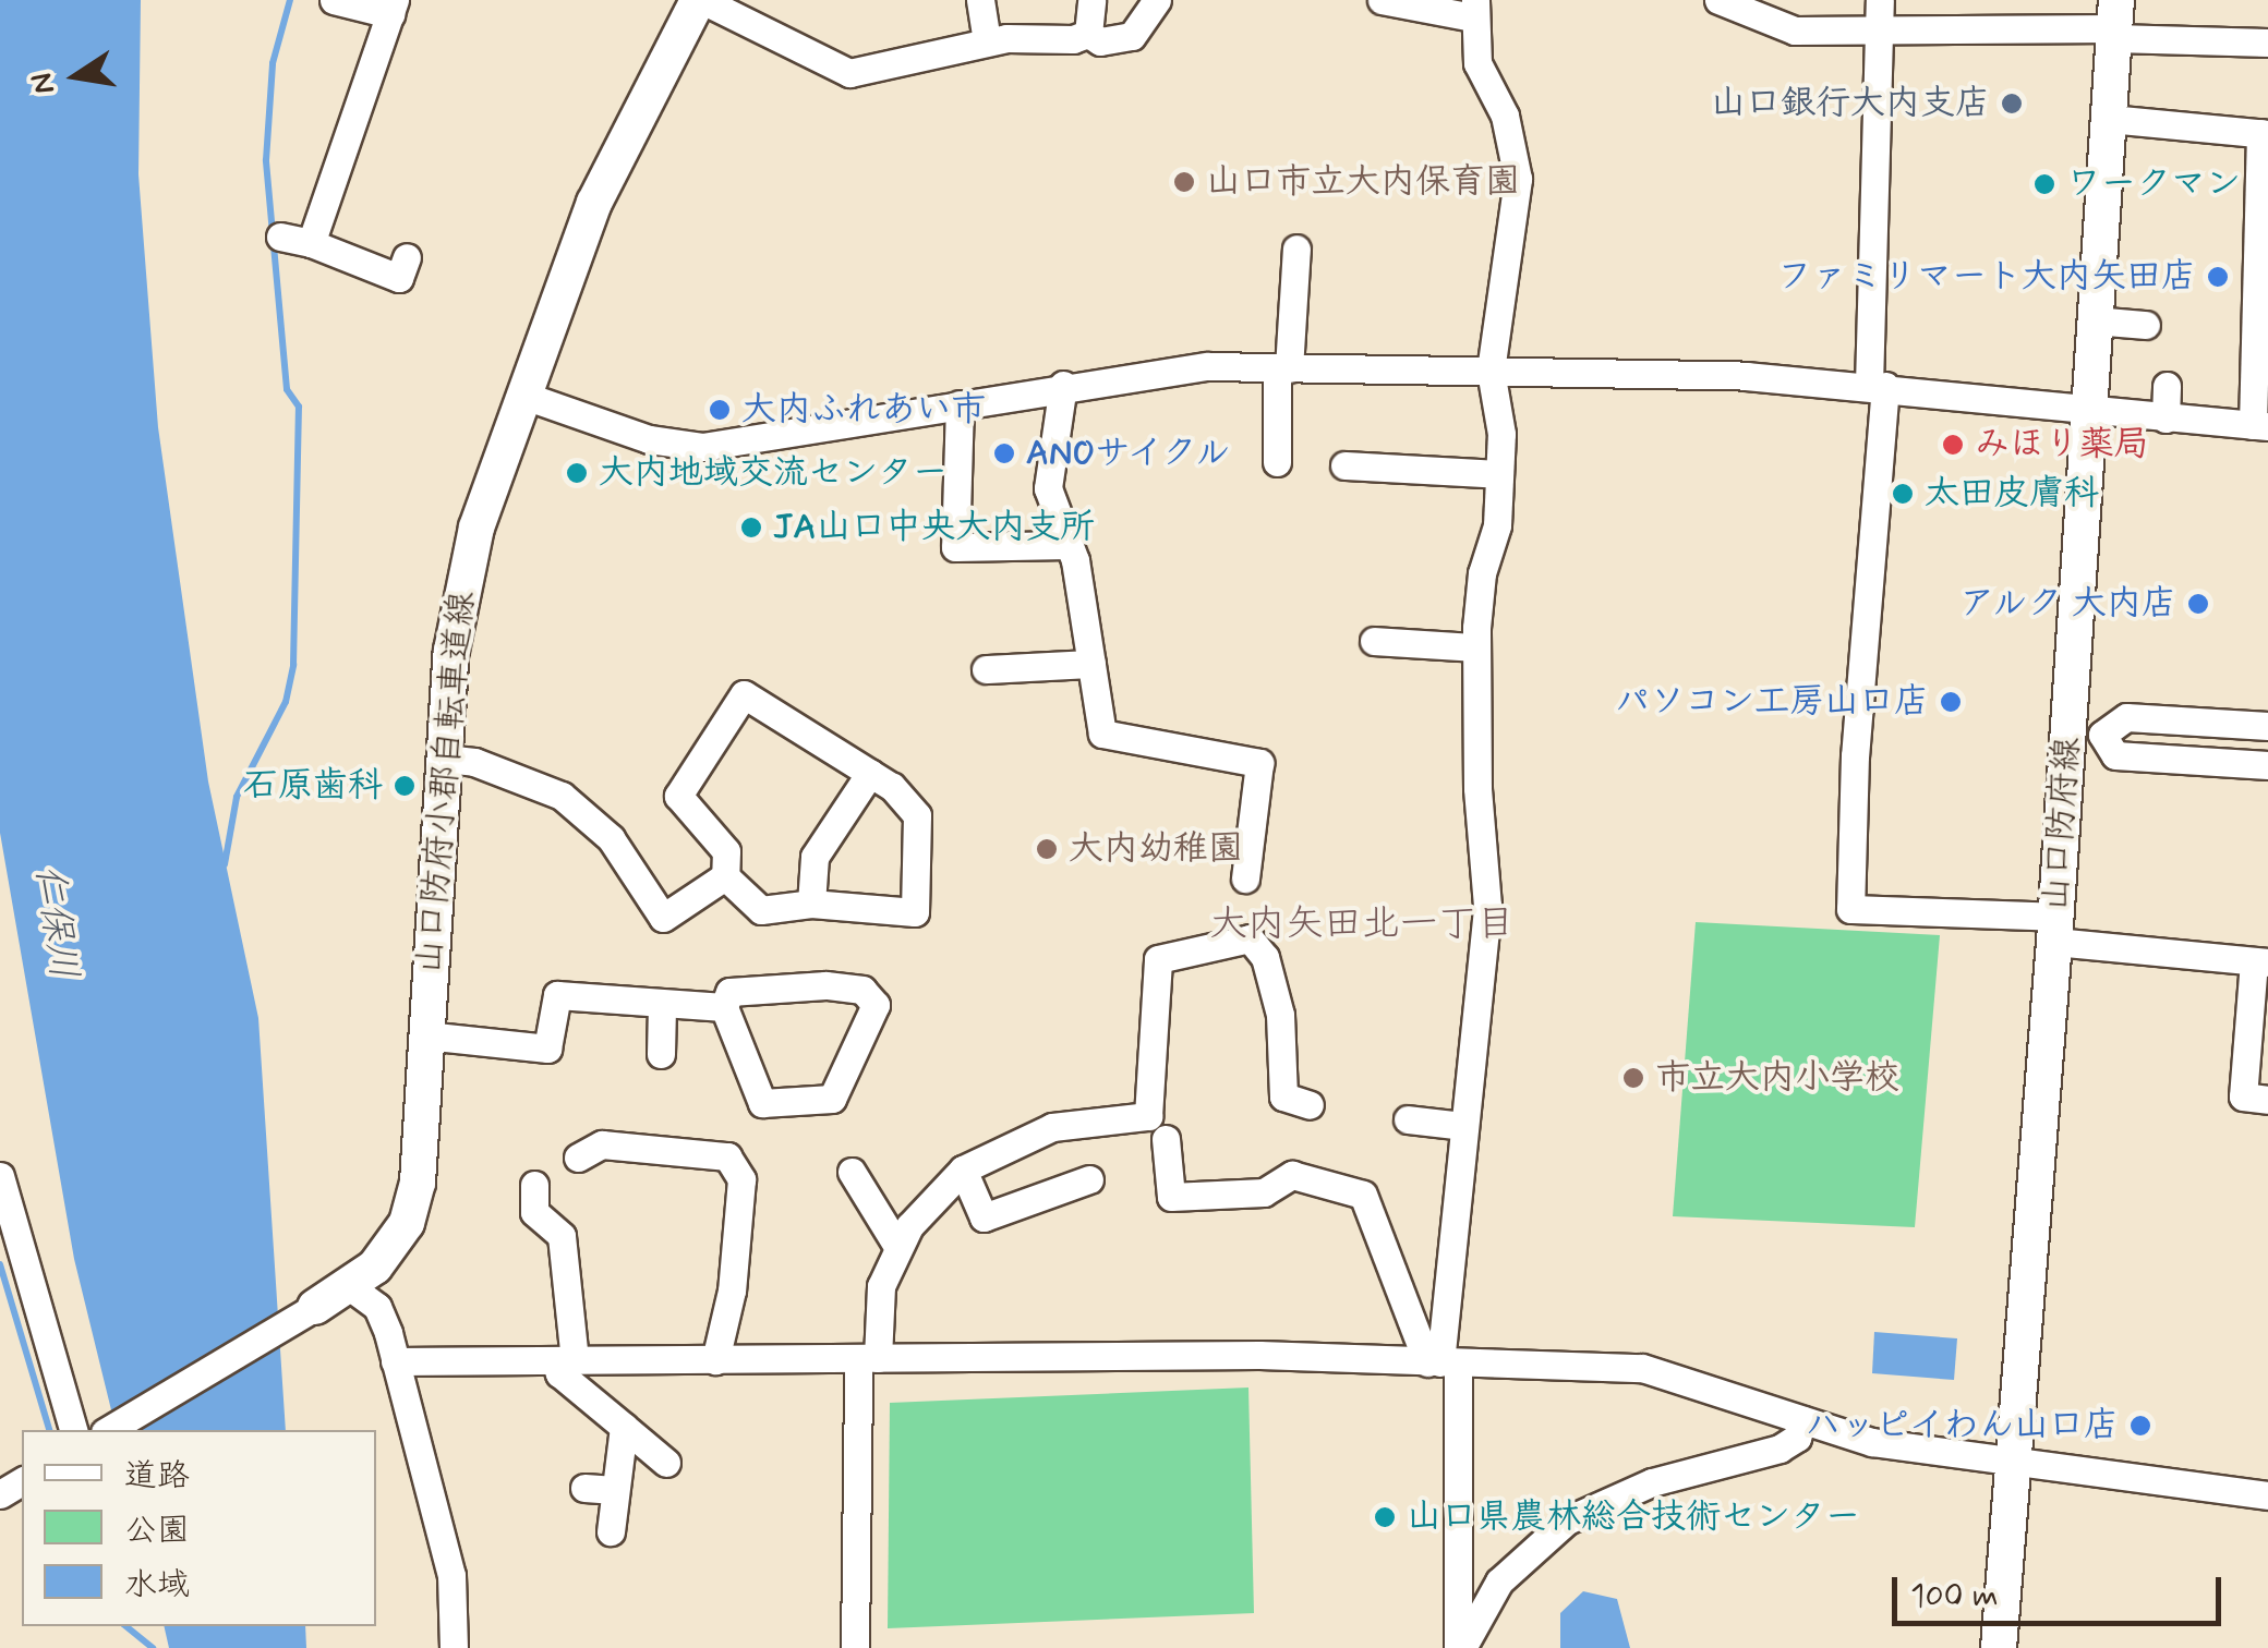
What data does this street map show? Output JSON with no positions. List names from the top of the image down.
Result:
{
  "streets": {
    "main road": ["山口防府小郡自転車道線", "山口防府線"]
  },
  "districts": ["大内矢田北一丁目"],
  "water": ["仁保川"],
  "places": [
    "山口銀行大内支店",
    "山口市立大内保育園",
    "ワークマン",
    "ファミリマート大内矢田店",
    "大内ふれあい市",
    "みほり薬局",
    "ANOサイクル",
    "大内地域交流センター",
    "太田皮膚科",
    "JA山口中央大内支所",
    "アルク 大内店",
    "パソコン工房山口店",
    "石原歯科",
    "大内幼稚園",
    "市立大内小学校",
    "ハッピイわん山口店",
    "山口県農林総合技術センター"
  ],
  "legend": ["道路", "公園", "水域"],
  "scale_bar": "100 m",
  "north": "left"
}
